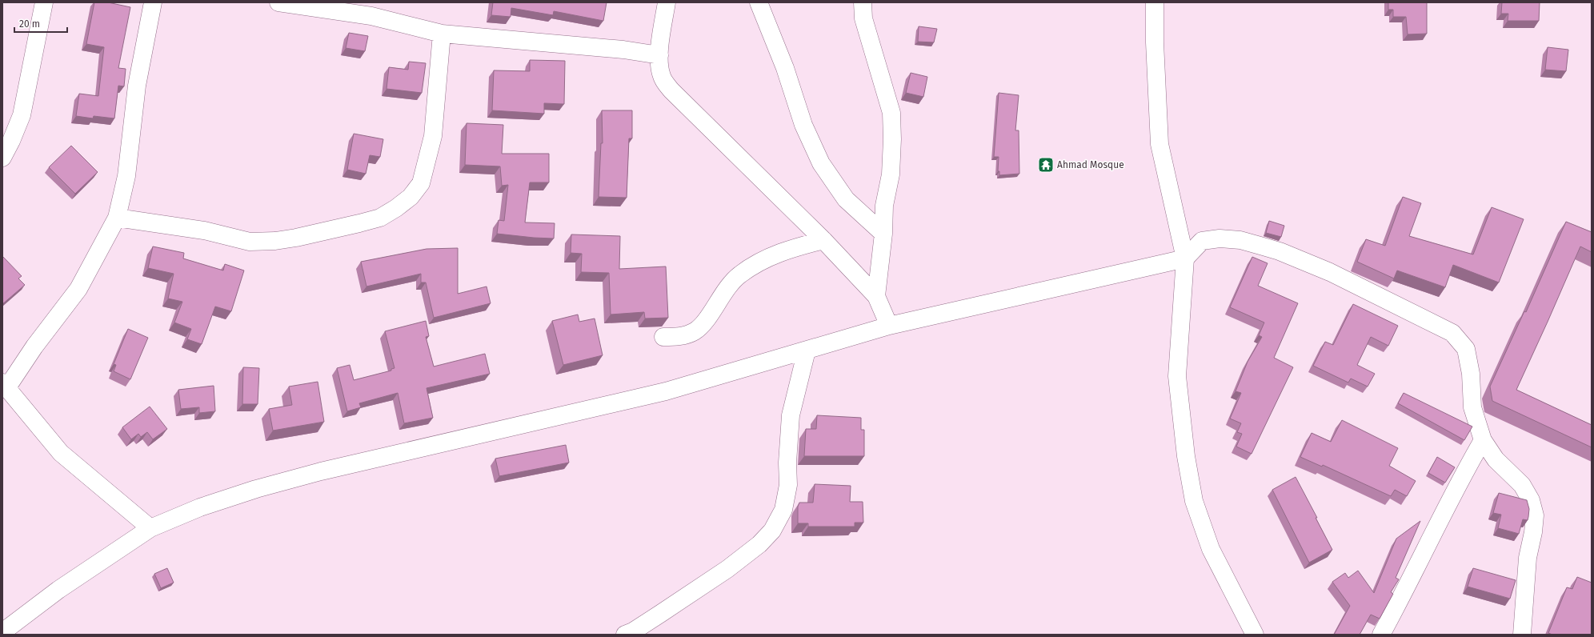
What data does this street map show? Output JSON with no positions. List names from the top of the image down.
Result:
{
  "places": {
    "temple": ["Ahmad Mosque"]
  },
  "scale_bar": "20 m"
}
